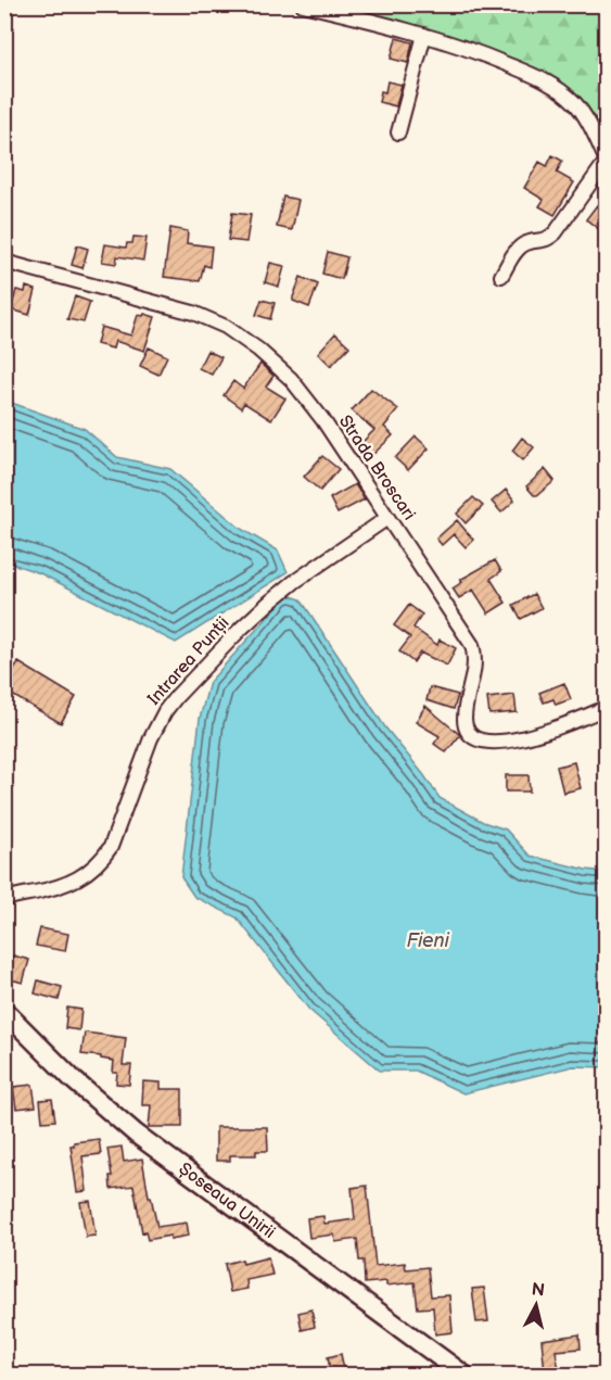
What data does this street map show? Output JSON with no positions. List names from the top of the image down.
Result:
{
  "streets": {
    "main road": ["Șoseaua Unirii"],
    "street": ["Strada Broscari", "Intrarea Punții"]
  },
  "crossings": [
    ["Strada Broscari", "Intrarea Punții"]
  ],
  "water": ["Fieni"],
  "north": "top"
}
